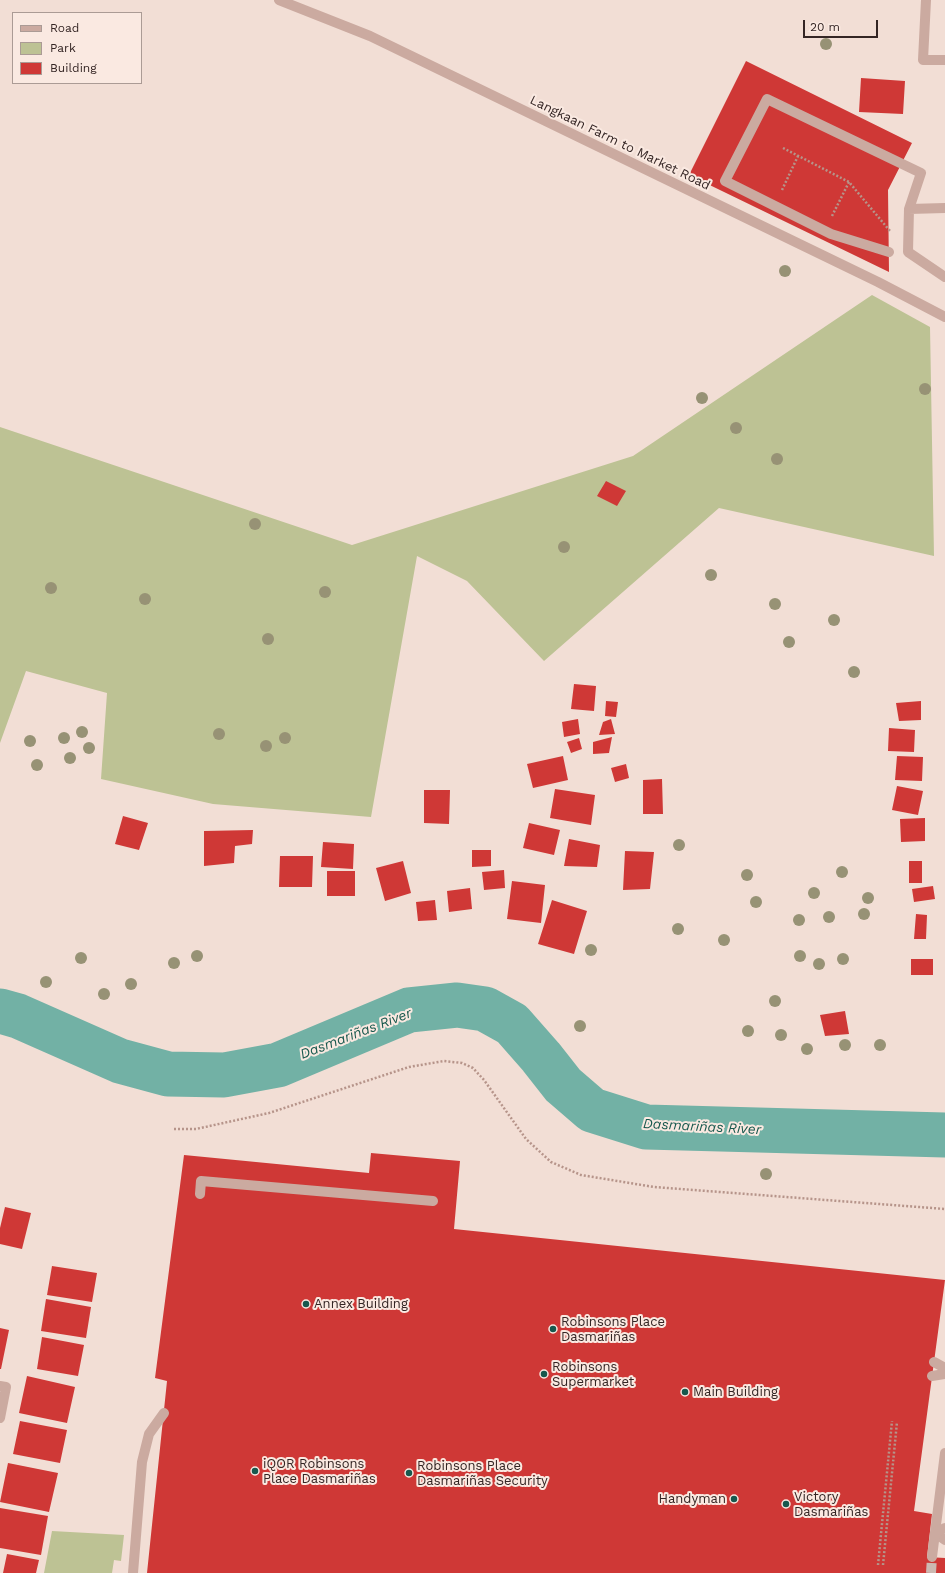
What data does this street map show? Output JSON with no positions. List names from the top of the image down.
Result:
{
  "streets": {
    "street": ["Langkaan Farm to Market Road"]
  },
  "water": ["Dasmariñas River"],
  "places": [
    "Annex Building",
    "Robinsons Place Dasmariñas",
    "Robinsons Supermarket",
    "Main Building",
    "iQOR Robinsons Place Dasmariñas",
    "Robinsons Place Dasmariñas Security",
    "Handyman",
    "Victory Dasmariñas"
  ],
  "legend": ["Road", "Park", "Building"],
  "scale_bar": "20 m"
}
